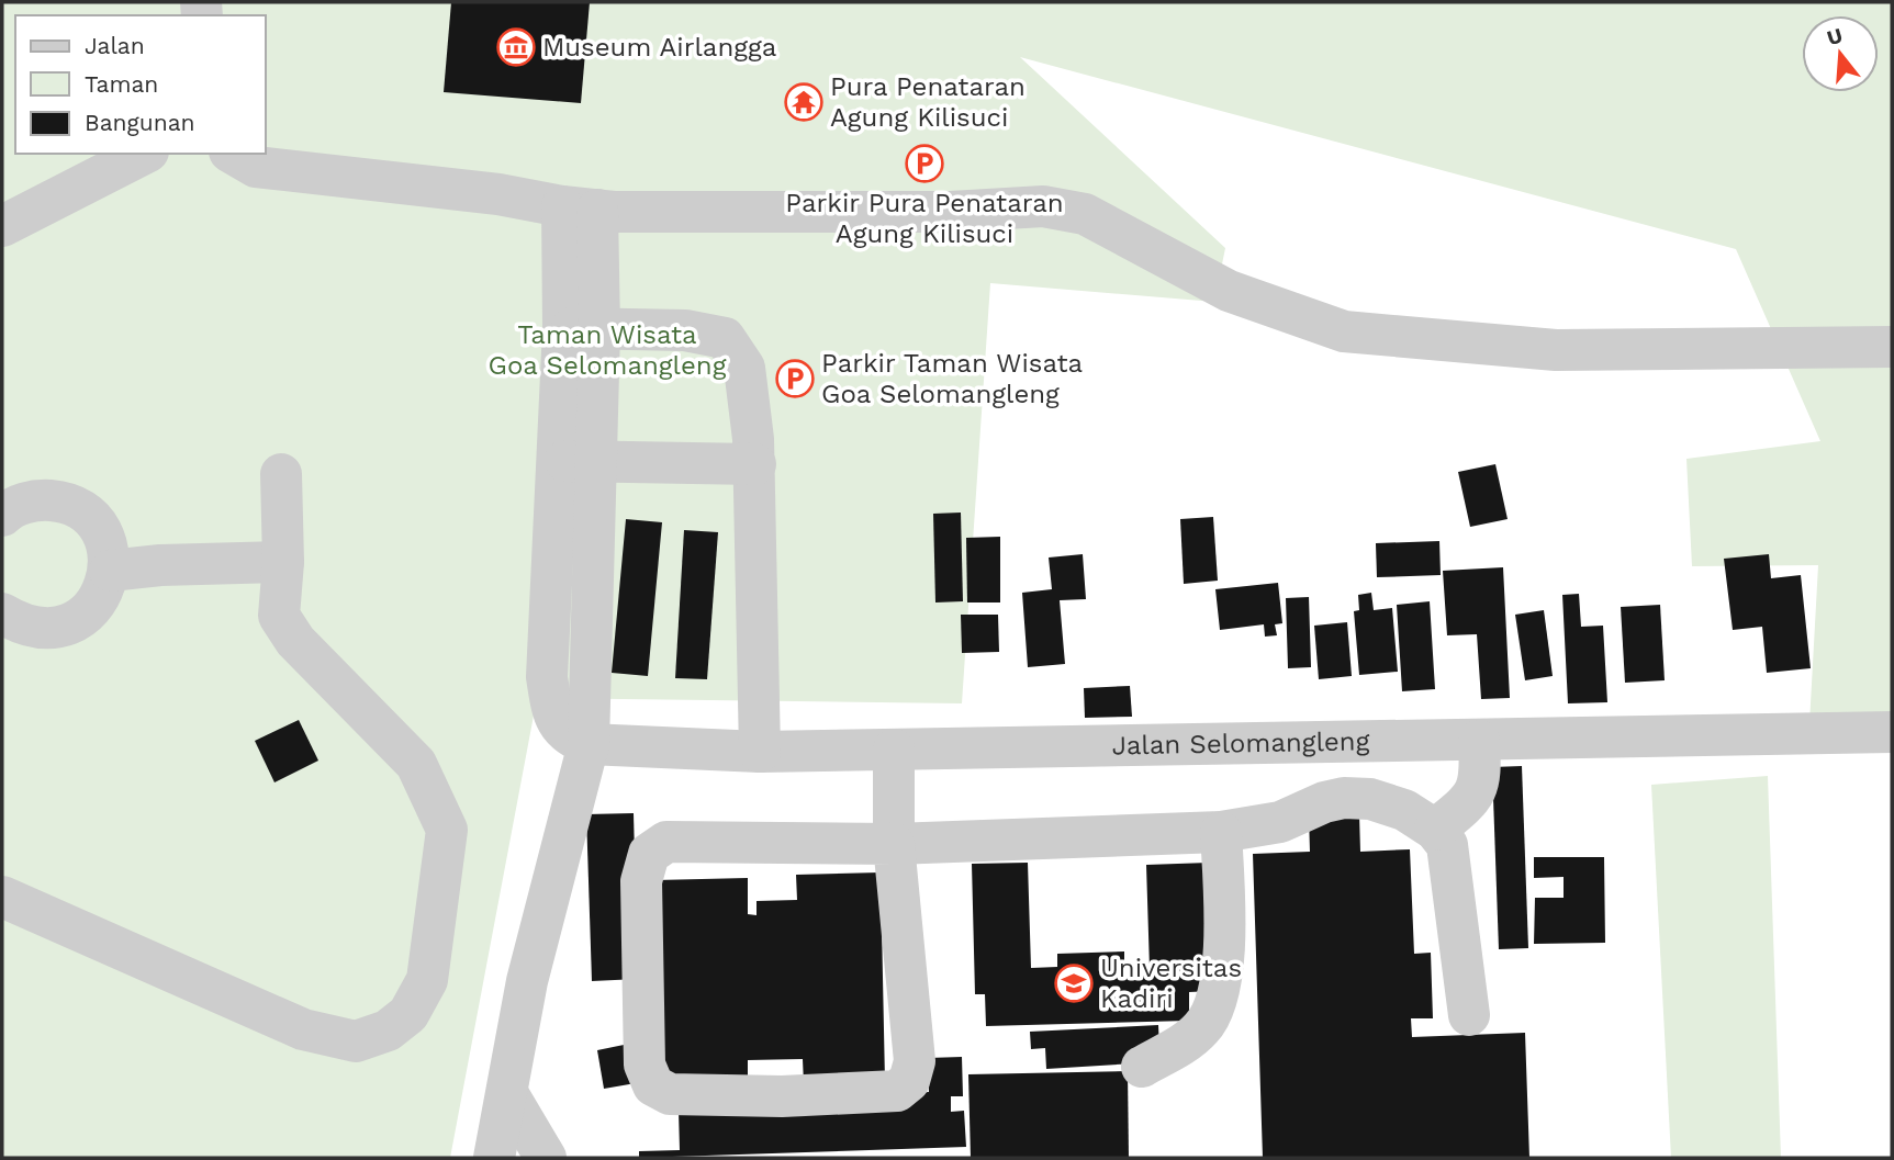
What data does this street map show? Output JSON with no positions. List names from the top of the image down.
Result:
{
  "streets": {
    "street": ["Jalan Selomangleng"]
  },
  "parks": ["Taman Wisata Goa Selomangleng"],
  "places": {
    "museum": ["Museum Airlangga"],
    "temple": ["Pura Penataran Agung Kilisuci"],
    "parking": ["Parkir Pura Penataran Agung Kilisuci", "Parkir Taman Wisata Goa Selomangleng"],
    "school or university": ["Universitas Kadiri"]
  },
  "legend": ["Jalan", "Taman", "Bangunan"],
  "north": "top"
}
